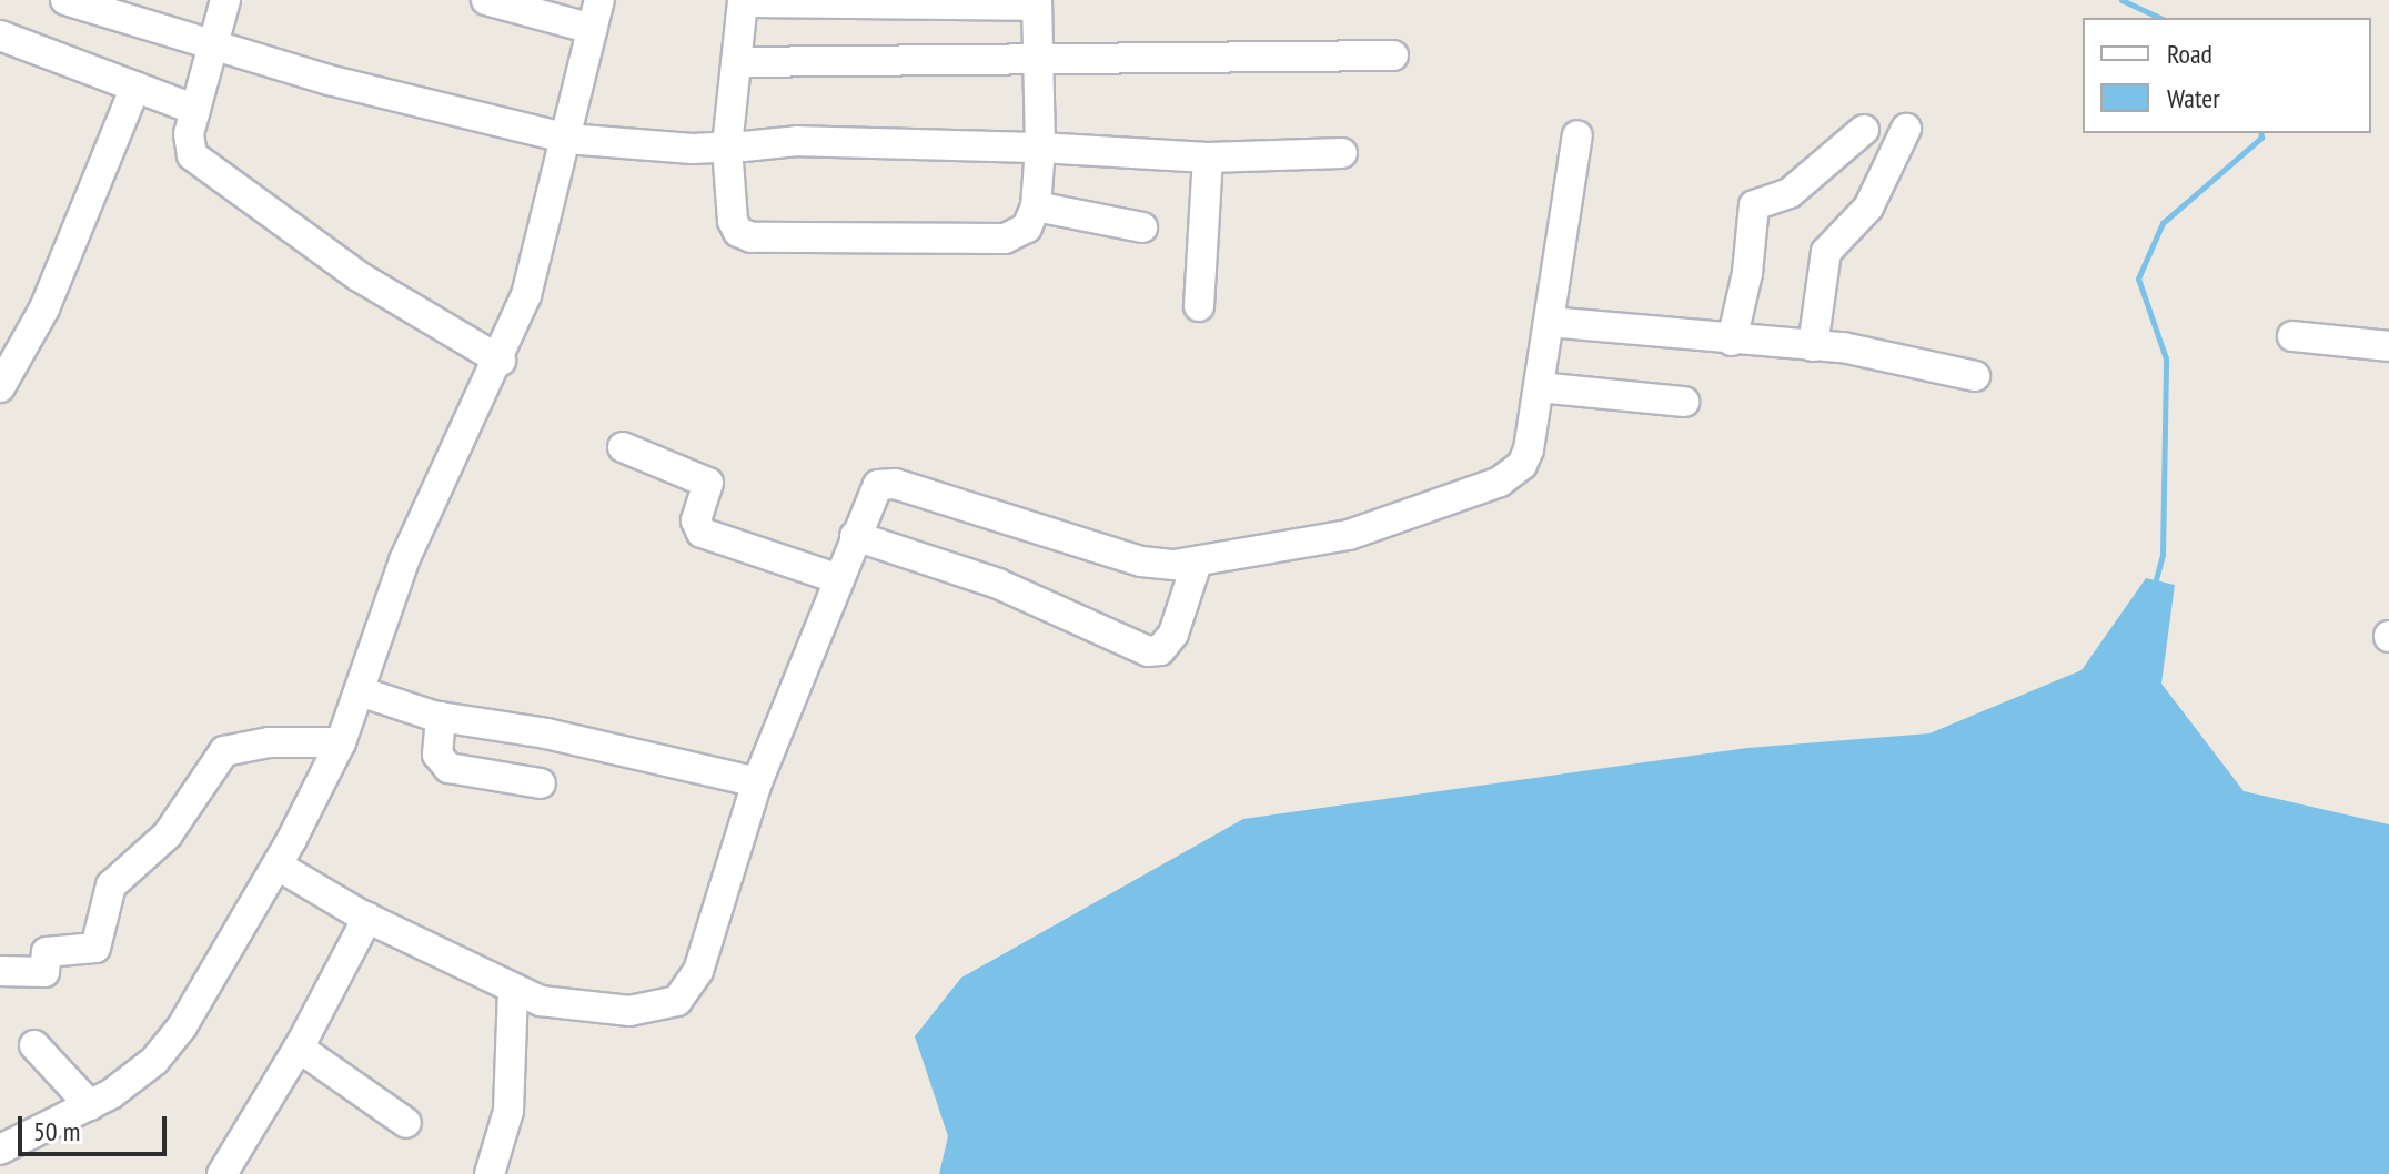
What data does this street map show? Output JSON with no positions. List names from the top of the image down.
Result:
{
  "legend": ["Road", "Water"],
  "scale_bar": "50 m"
}
